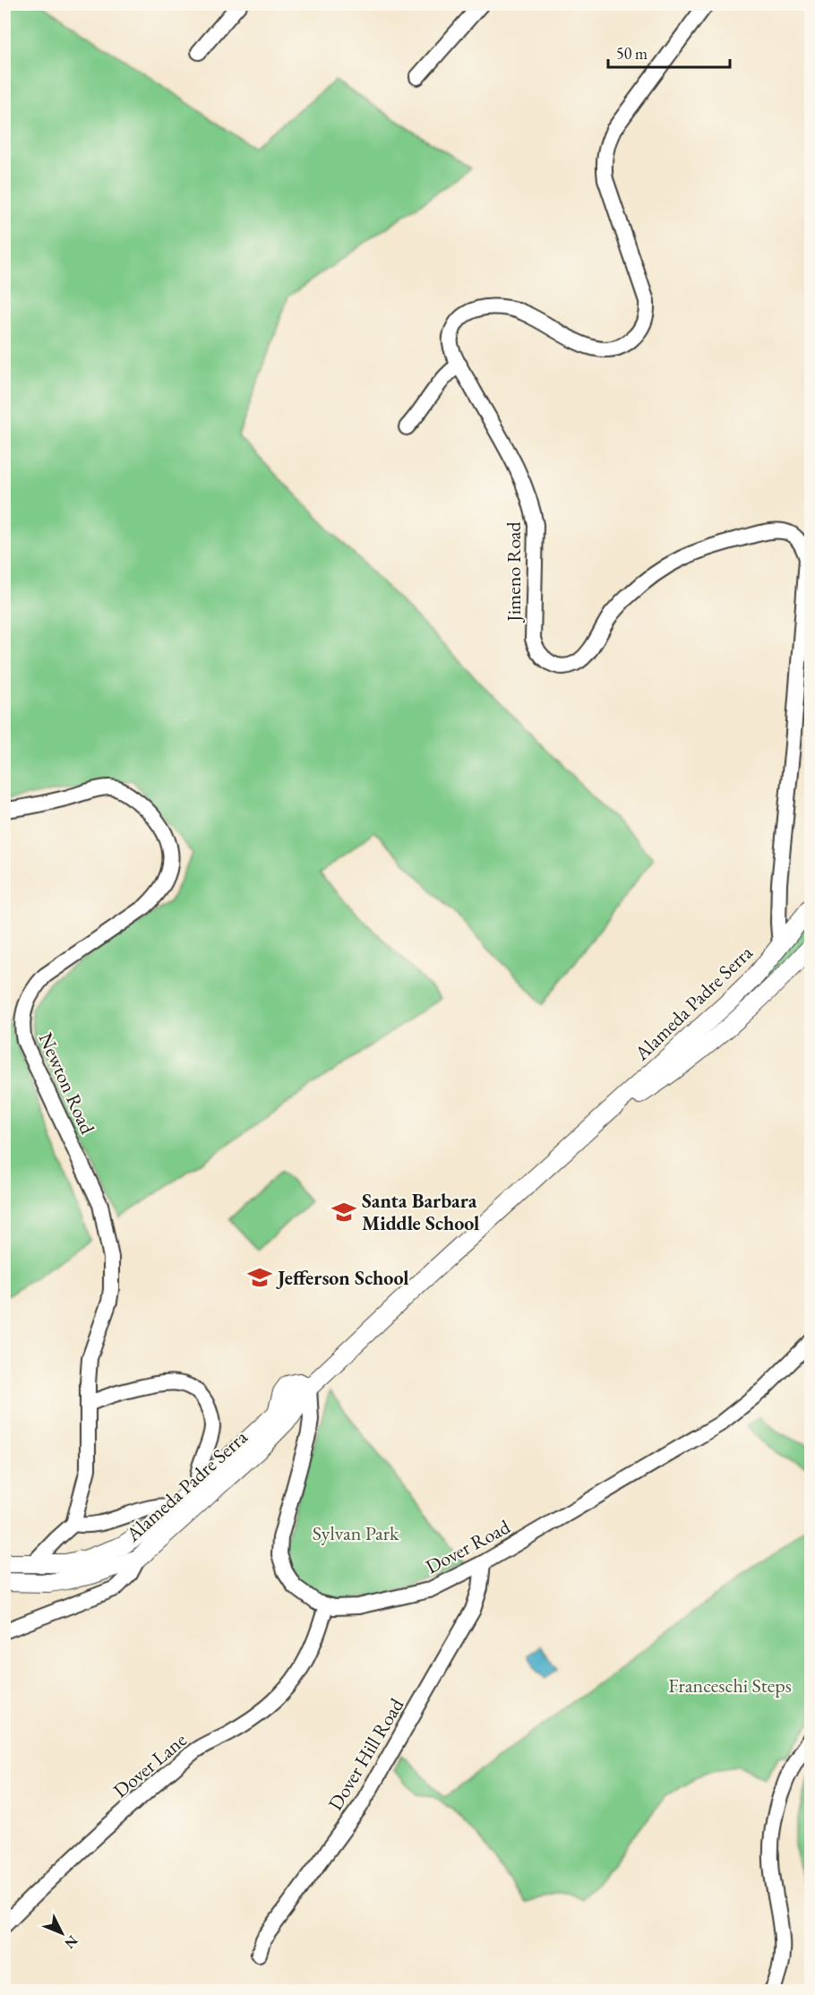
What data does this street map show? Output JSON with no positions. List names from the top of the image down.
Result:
{
  "streets": {
    "street": [
      "Jimeno Road",
      "Alameda Padre Serra",
      "Newton Road",
      "Dover Road",
      "Dover Hill Road",
      "Dover Lane"
    ]
  },
  "crossings": [
    ["Jimeno Road", "Alameda Padre Serra"],
    ["Alameda Padre Serra", "Dover Road"],
    ["Dover Road", "Dover Hill Road"],
    ["Dover Road", "Dover Lane"]
  ],
  "parks": ["Sylvan Park", "Franceschi Steps"],
  "places": {
    "school or university": ["Santa Barbara Middle School", "Jefferson School"]
  },
  "scale_bar": "50 m",
  "north": "bottom right"
}
